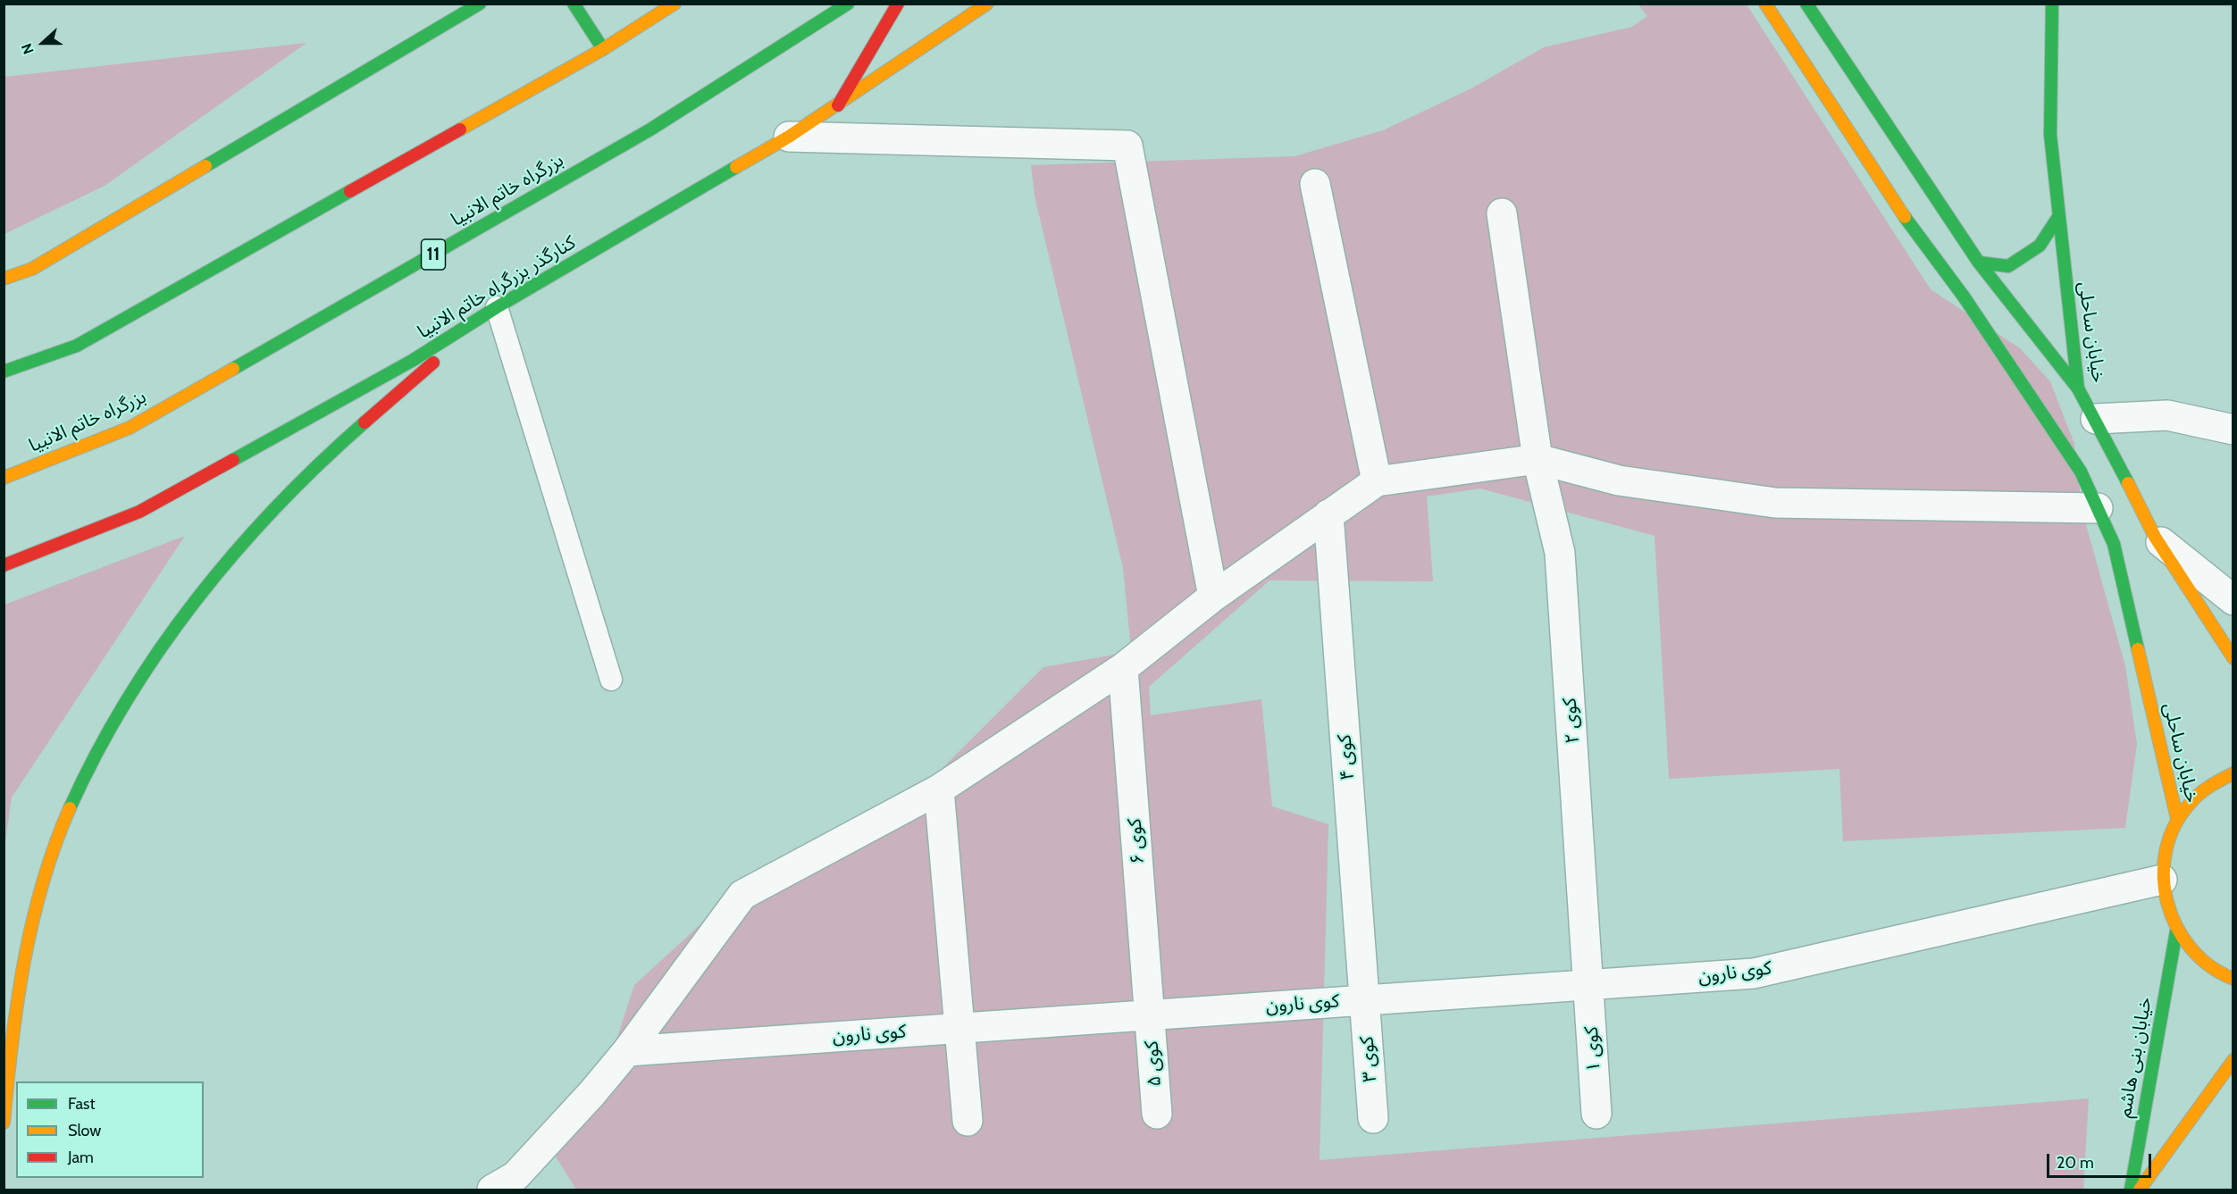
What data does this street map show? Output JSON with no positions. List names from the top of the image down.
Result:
{
  "streets": {
    "main road": [
      "بزرگراه خاتم الانبیا",
      "11",
      "کنارگذر بزرگراه خاتم الانبیا",
      "خیابان ساحلی",
      "خیابان بنی هاشم"
    ],
    "street": [
      "کوی ۲",
      "کوی ۴",
      "کوی ۶",
      "کوی نارون",
      "کوی ۱",
      "کوی ۳",
      "کوی ۵"
    ]
  },
  "crossings": [
    ["کوی ۲", "کوی نارون"],
    ["کوی ۲", "کوی ۱"],
    ["کوی ۴", "کوی نارون"],
    ["کوی ۴", "کوی ۳"],
    ["کوی ۶", "کوی نارون"],
    ["کوی ۶", "کوی ۵"],
    ["کوی نارون", "کوی ۱"],
    ["کوی نارون", "کوی ۳"],
    ["کوی نارون", "کوی ۵"]
  ],
  "legend": ["Fast", "Slow", "Jam"],
  "scale_bar": "20 m",
  "north": "left"
}
